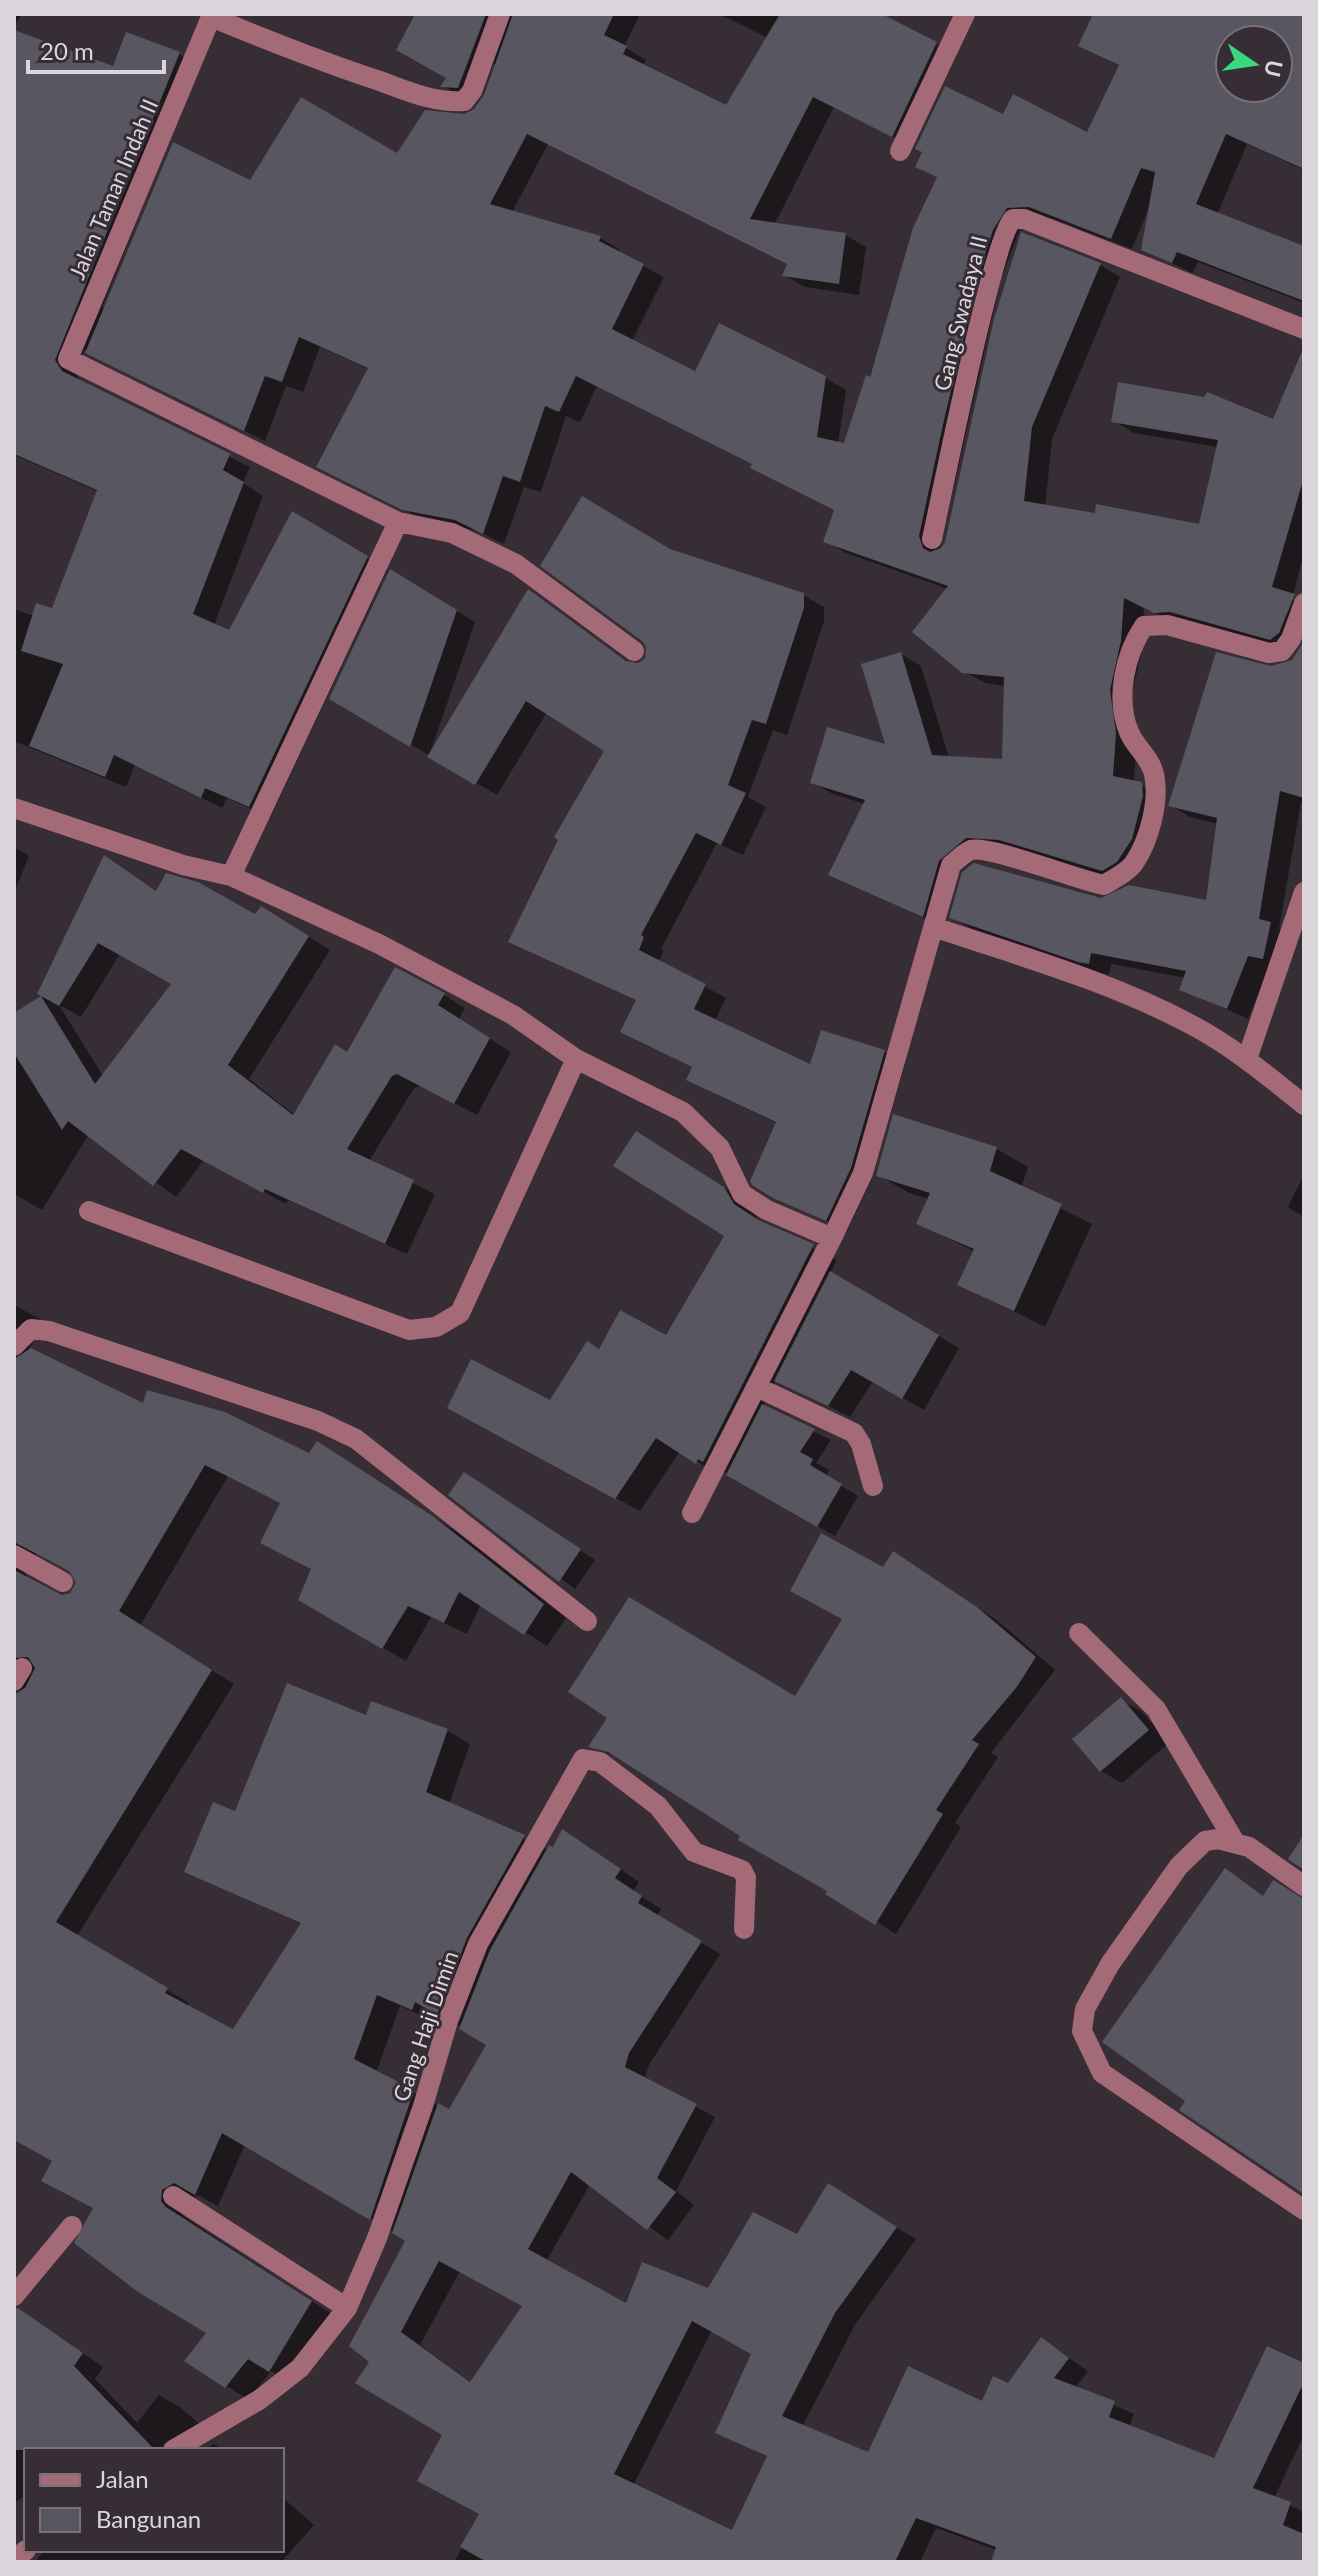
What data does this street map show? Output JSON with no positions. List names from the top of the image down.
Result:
{
  "streets": {
    "street": ["Jalan Taman Indah II", "Gang Swadaya II", "Gang Haji Dimin"]
  },
  "legend": ["Jalan", "Bangunan"],
  "scale_bar": "20 m",
  "north": "right"
}
